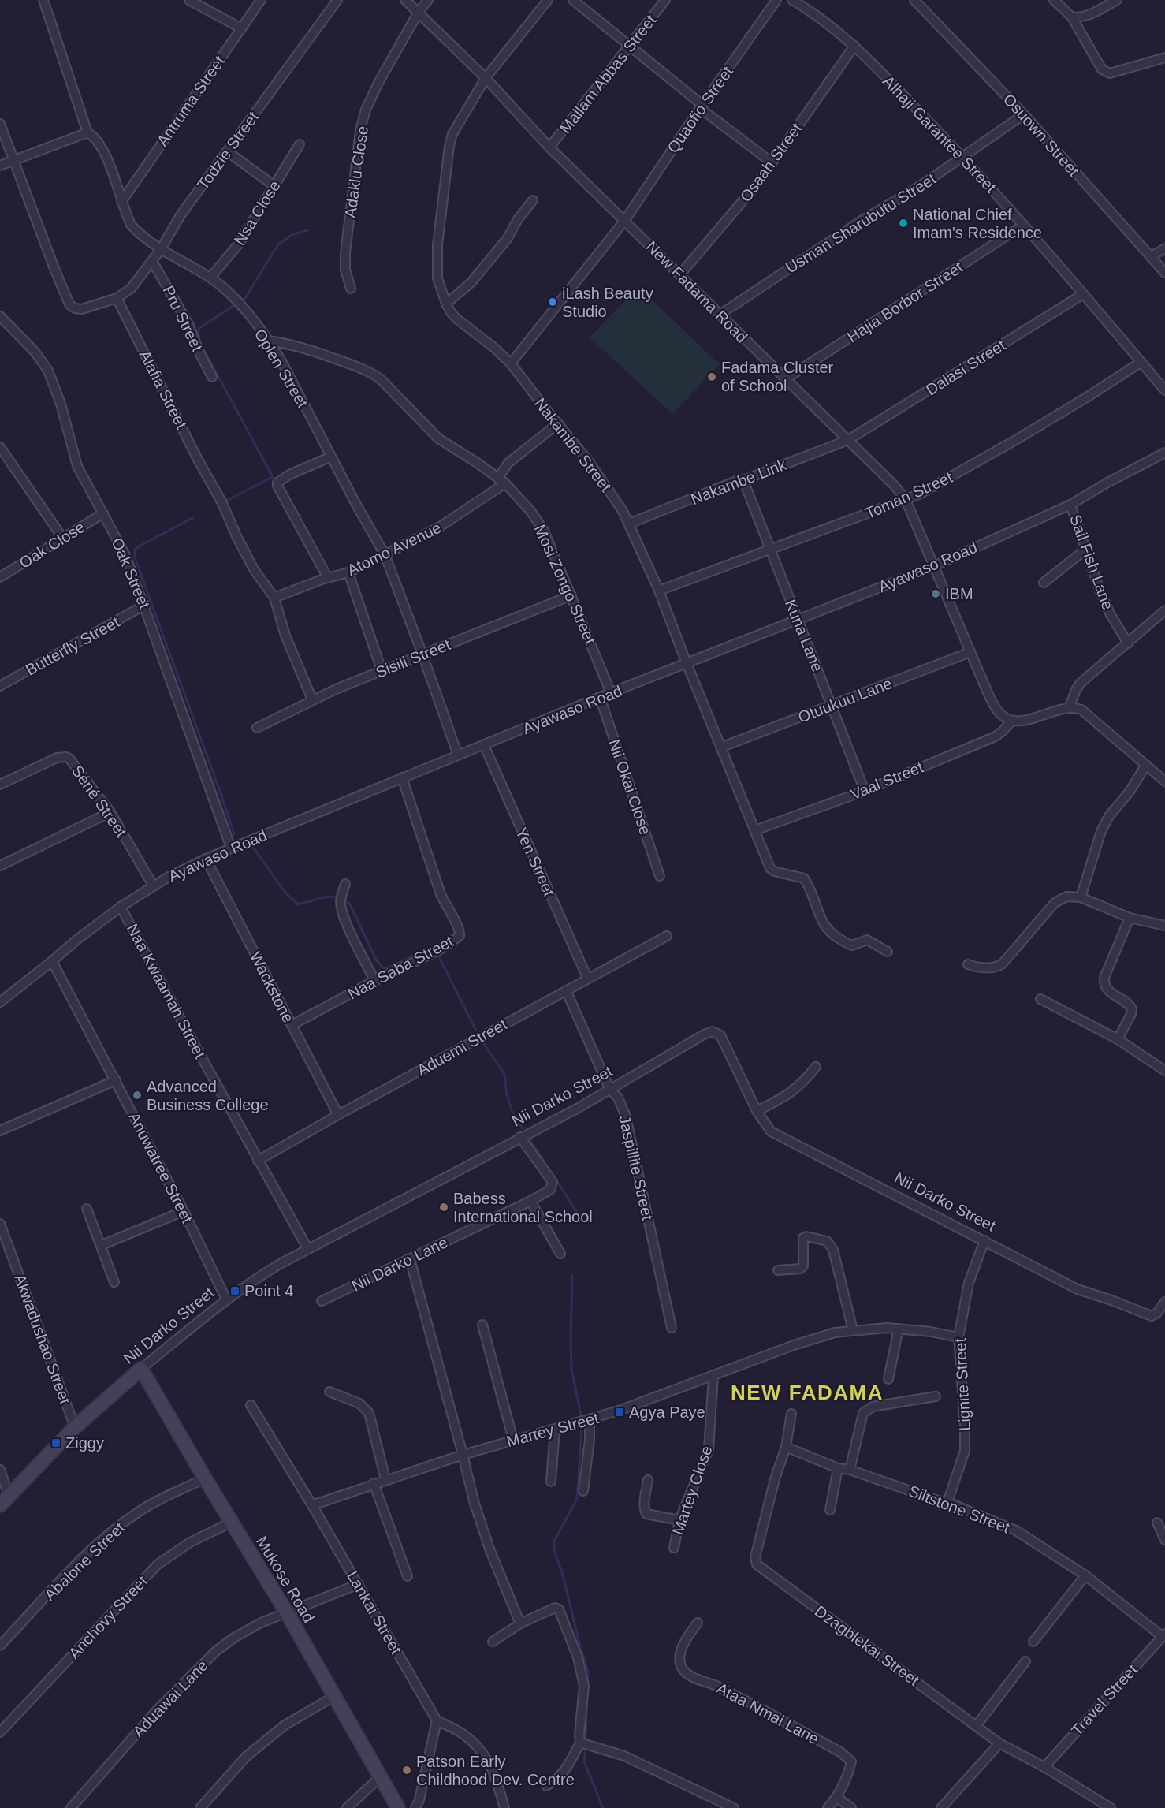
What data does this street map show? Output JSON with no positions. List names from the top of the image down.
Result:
{
  "streets": {
    "street": [
      "Mallam Abbas Street",
      "Antruma Street",
      "Quaofio Street",
      "Alhaji Garantee Street",
      "Osuown Street",
      "Todzie Street",
      "Osaah Street",
      "Adaklu Close",
      "Nsa Close",
      "Usman Sharubutu Street",
      "New Fadama Road",
      "Hajia Borbor Street",
      "Pru Street",
      "Dalasi Street",
      "Oplen Street",
      "Alafia Street",
      "Nakambe Street",
      "Nakambe Link",
      "Toman Street",
      "Oak Close",
      "Atomo Avenue",
      "Sail Fish Lane",
      "Ayawaso Road",
      "Oak Street",
      "Mosi Zongo Street",
      "Kuna Lane",
      "Butterfly Street",
      "Sisili Street",
      "Otuukuu Lane",
      "Vaal Street",
      "Nii Okai Close",
      "Séné Street",
      "Yen Street",
      "Naa Saba Street",
      "Wackstone",
      "Naa Kwaamah Street",
      "Aduemi Street",
      "Nii Darko Street",
      "Anuwatree Street",
      "Jaspillite Street",
      "Nii Darko Lane",
      "Akwadushao Street",
      "Lignite Street",
      "Martey Street",
      "Martey Close",
      "Siltstone Street",
      "Abalone Street",
      "Mukose Road",
      "Lankai Street",
      "Anchovy Street",
      "Dzagblekai Street",
      "Aduawai Lane",
      "Travel Street",
      "Ataa Nmai Lane"
    ]
  },
  "crossings": [
    ["Mallam Abbas Street", "New Fadama Road"],
    ["Antruma Street", "Oplen Street"],
    ["Quaofio Street", "New Fadama Road"],
    ["Quaofio Street", "Nakambe Street"],
    ["Alhaji Garantee Street", "Osaah Street"],
    ["Alhaji Garantee Street", "Usman Sharubutu Street"],
    ["Alhaji Garantee Street", "Hajia Borbor Street"],
    ["Alhaji Garantee Street", "Dalasi Street"],
    ["Alhaji Garantee Street", "Toman Street"],
    ["Osuown Street", "Usman Sharubutu Street"],
    ["Todzie Street", "Pru Street"],
    ["Todzie Street", "Oplen Street"],
    ["Todzie Street", "Alafia Street"],
    ["Osaah Street", "New Fadama Road"],
    ["Adaklu Close", "New Fadama Road"],
    ["Nsa Close", "Oplen Street"],
    ["Usman Sharubutu Street", "New Fadama Road"],
    ["New Fadama Road", "Hajia Borbor Street"],
    ["New Fadama Road", "Dalasi Street"],
    ["New Fadama Road", "Nakambe Street"],
    ["New Fadama Road", "Nakambe Link"],
    ["New Fadama Road", "Toman Street"],
    ["New Fadama Road", "Ayawaso Road"],
    ["New Fadama Road", "Otuukuu Lane"],
    ["New Fadama Road", "Vaal Street"],
    ["Dalasi Street", "Nakambe Link"],
    ["Oplen Street", "Atomo Avenue"],
    ["Oplen Street", "Ayawaso Road"],
    ["Oplen Street", "Mosi Zongo Street"],
    ["Oplen Street", "Sisili Street"],
    ["Alafia Street", "Atomo Avenue"],
    ["Alafia Street", "Sisili Street"],
    ["Nakambe Street", "Nakambe Link"],
    ["Nakambe Street", "Toman Street"],
    ["Nakambe Street", "Atomo Avenue"],
    ["Nakambe Street", "Ayawaso Road"],
    ["Nakambe Street", "Otuukuu Lane"],
    ["Nakambe Street", "Vaal Street"],
    ["Nakambe Link", "Kuna Lane"],
    ["Toman Street", "Kuna Lane"],
    ["Oak Close", "Oak Street"],
    ["Atomo Avenue", "Mosi Zongo Street"],
    ["Sail Fish Lane", "Ayawaso Road"],
    ["Ayawaso Road", "Oak Street"],
    ["Ayawaso Road", "Mosi Zongo Street"],
    ["Ayawaso Road", "Kuna Lane"],
    ["Ayawaso Road", "Nii Okai Close"],
    ["Ayawaso Road", "Séné Street"],
    ["Ayawaso Road", "Yen Street"],
    ["Ayawaso Road", "Naa Saba Street"],
    ["Ayawaso Road", "Wackstone"],
    ["Ayawaso Road", "Naa Kwaamah Street"],
    ["Ayawaso Road", "Anuwatree Street"],
    ["Oak Street", "Butterfly Street"],
    ["Mosi Zongo Street", "Sisili Street"],
    ["Kuna Lane", "Otuukuu Lane"],
    ["Kuna Lane", "Vaal Street"],
    ["Yen Street", "Aduemi Street"],
    ["Naa Saba Street", "Wackstone"],
    ["Wackstone", "Aduemi Street"],
    ["Naa Kwaamah Street", "Aduemi Street"],
    ["Naa Kwaamah Street", "Nii Darko Street"],
    ["Aduemi Street", "Jaspillite Street"],
    ["Nii Darko Street", "Anuwatree Street"],
    ["Nii Darko Street", "Jaspillite Street"],
    ["Nii Darko Street", "Nii Darko Lane"],
    ["Nii Darko Street", "Akwadushao Street"],
    ["Nii Darko Street", "Lignite Street"],
    ["Nii Darko Street", "Mukose Road"],
    ["Lignite Street", "Martey Street"],
    ["Lignite Street", "Siltstone Street"],
    ["Martey Street", "Martey Close"],
    ["Martey Street", "Lankai Street"],
    ["Siltstone Street", "Dzagblekai Street"],
    ["Siltstone Street", "Travel Street"],
    ["Abalone Street", "Mukose Road"],
    ["Mukose Road", "Anchovy Street"],
    ["Mukose Road", "Aduawai Lane"],
    ["Lankai Street", "Aduawai Lane"],
    ["Dzagblekai Street", "Travel Street"]
  ],
  "districts": ["NEW FADAMA"],
  "places": {
    "other": [
      "National Chief Imam's Residence",
      "iLash Beauty Studio",
      "Fadama Cluster of School",
      "IBM",
      "Advanced Business College",
      "Babess International School",
      "Patson Early Childhood Dev. Centre"
    ],
    "transit": ["Point 4", "Agya Paye", "Ziggy"]
  }
}
